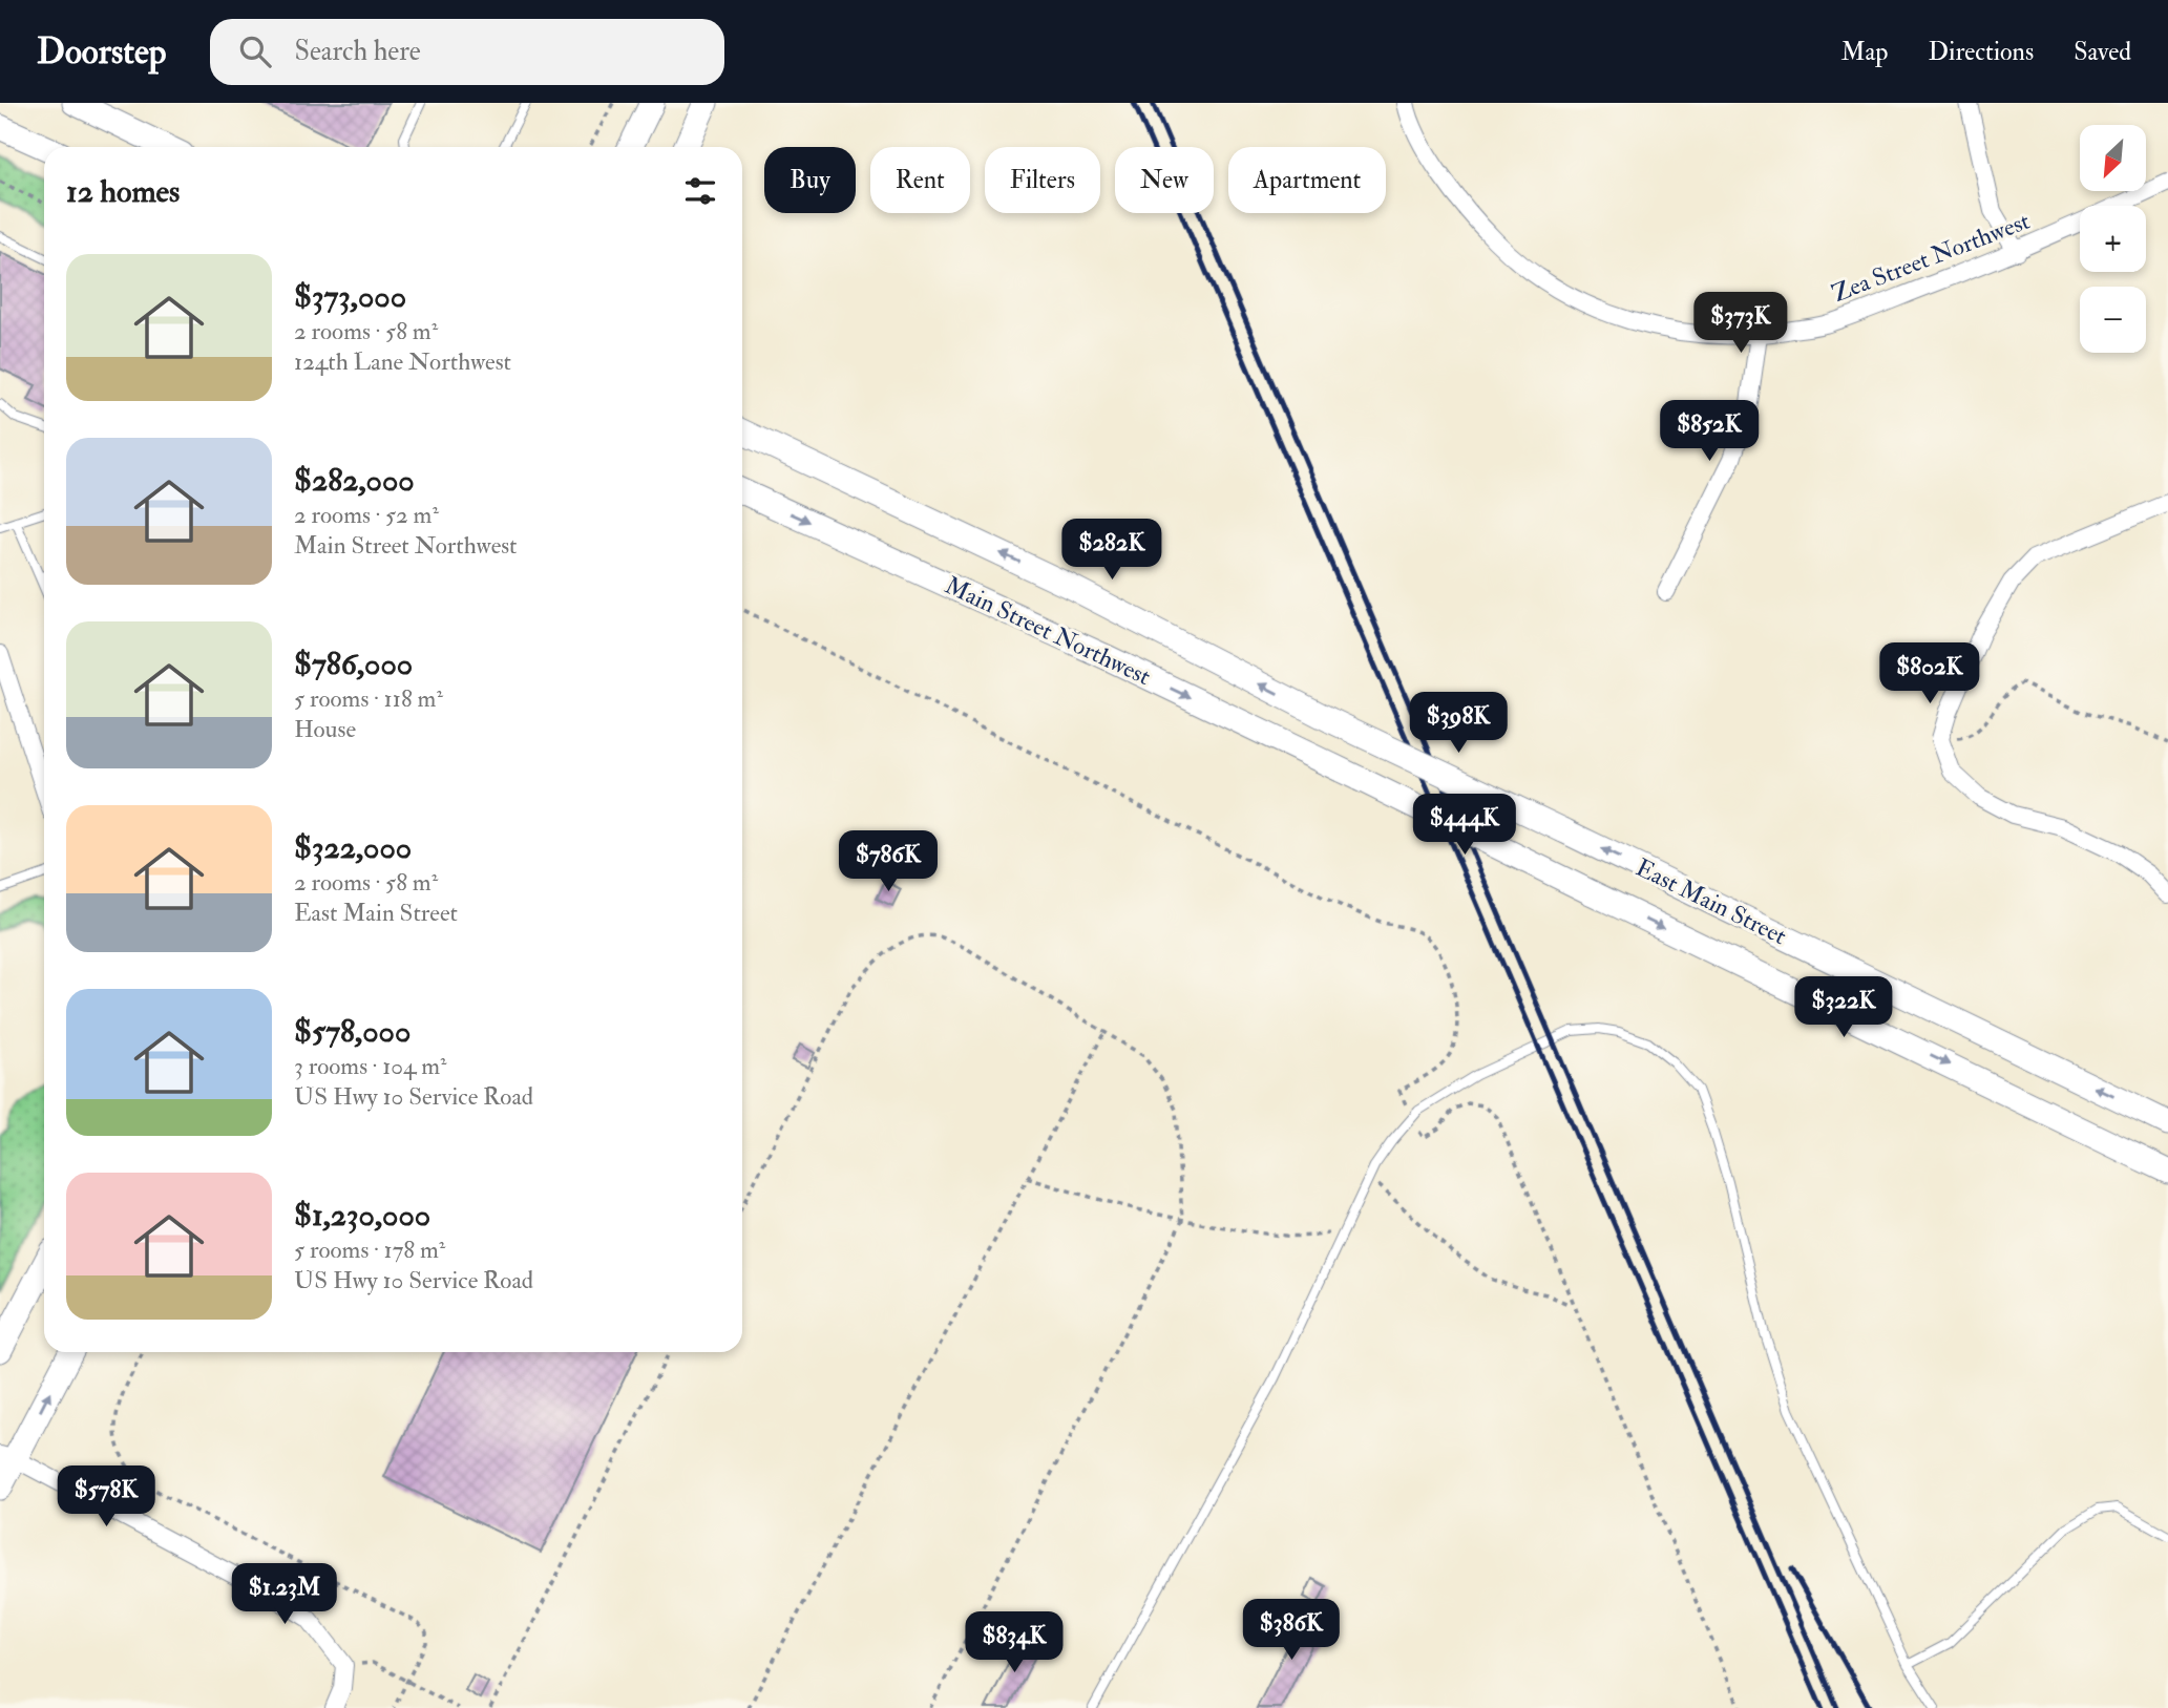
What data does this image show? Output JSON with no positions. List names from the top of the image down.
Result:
{
  "streets": {
    "main road": ["Main Street Northwest", "East Main Street"],
    "street": ["Zea Street Northwest"]
  },
  "crossings": [
    ["Main Street Northwest", "East Main Street"]
  ],
  "north": "bottom left",
  "page": {
    "header": "Doorstep",
    "search": "Search here",
    "nav": ["Map", "Directions", "Saved"],
    "map_buttons": ["+", "−"],
    "chip": [
      "Buy",
      "Rent",
      "Filters",
      "New",
      "Apartment"
    ],
    "heading": "12 homes",
    "list": [
      {
        "name": "$373,000",
        "note": "2 rooms · 58 m² · 124th Lane Northwest"
      },
      {
        "name": "$282,000",
        "note": "2 rooms · 52 m² · Main Street Northwest"
      },
      {
        "name": "$786,000",
        "note": "5 rooms · 118 m² · House"
      },
      {
        "name": "$322,000",
        "note": "2 rooms · 58 m² · East Main Street"
      },
      {
        "name": "$578,000",
        "note": "3 rooms · 104 m² · US Hwy 10 Service Road"
      },
      {
        "name": "$1,230,000",
        "note": "5 rooms · 178 m² · US Hwy 10 Service Road"
      }
    ],
    "price": [
      "$373K",
      "$852K",
      "$282K",
      "$802K",
      "$398K",
      "$444K",
      "$786K",
      "$322K",
      "$578K",
      "$1.23M",
      "$386K",
      "$834K"
    ]
  }
}
